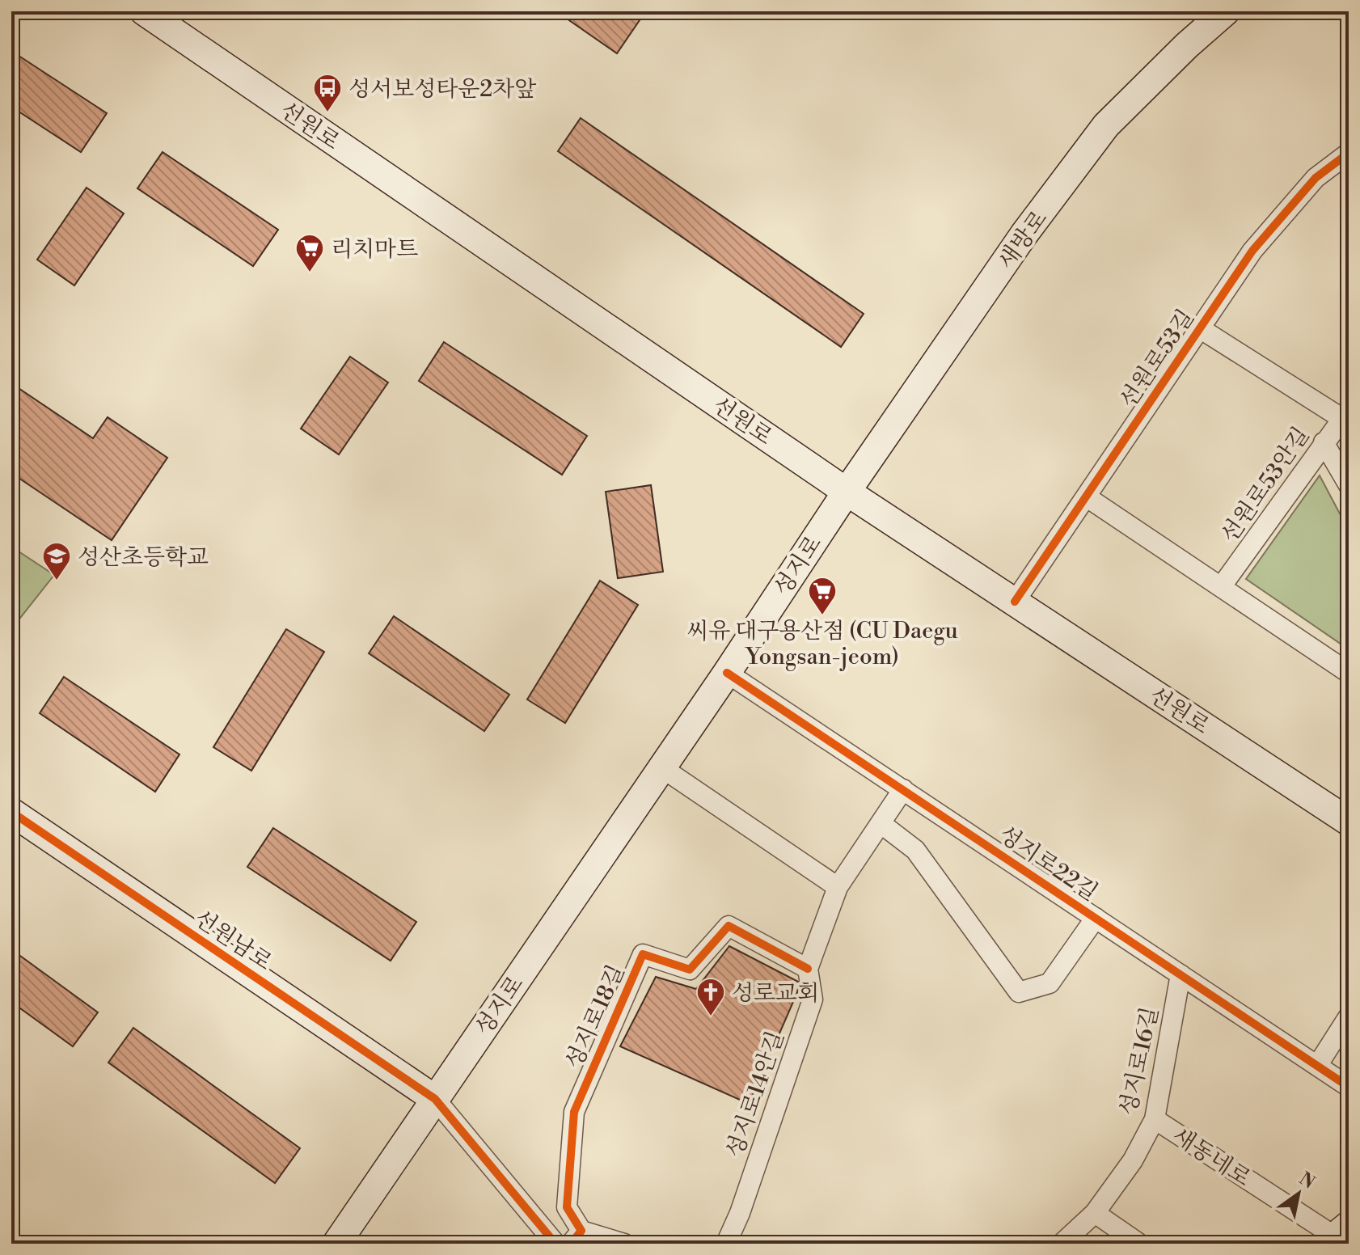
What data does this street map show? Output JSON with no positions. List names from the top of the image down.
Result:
{
  "streets": {
    "main road": [
      "선원로",
      "새방로",
      "성지로",
      "선원남로"
    ],
    "street": [
      "선원로53길",
      "선원로53안길",
      "성지로22길",
      "성지로18길",
      "성지로16길",
      "성지로14안길",
      "새동네로"
    ]
  },
  "crossings": [
    ["선원로", "새방로"],
    ["선원로", "선원로53길"],
    ["선원로", "성지로"],
    ["새방로", "성지로"],
    ["선원로53길", "선원로53안길"],
    ["성지로", "성지로22길"],
    ["성지로", "선원남로"],
    ["성지로22길", "성지로16길"],
    ["성지로22길", "성지로14안길"],
    ["성지로18길", "성지로14안길"],
    ["성지로16길", "새동네로"]
  ],
  "places": {
    "bus stop": ["성서보성타운2차앞"],
    "supermarket": ["리치마트", "씨유 대구용산점 (CU Daegu Yongsan-jeom)"],
    "school or university": ["성산초등학교"],
    "church": ["성로교회"]
  },
  "north": "top right"
}
